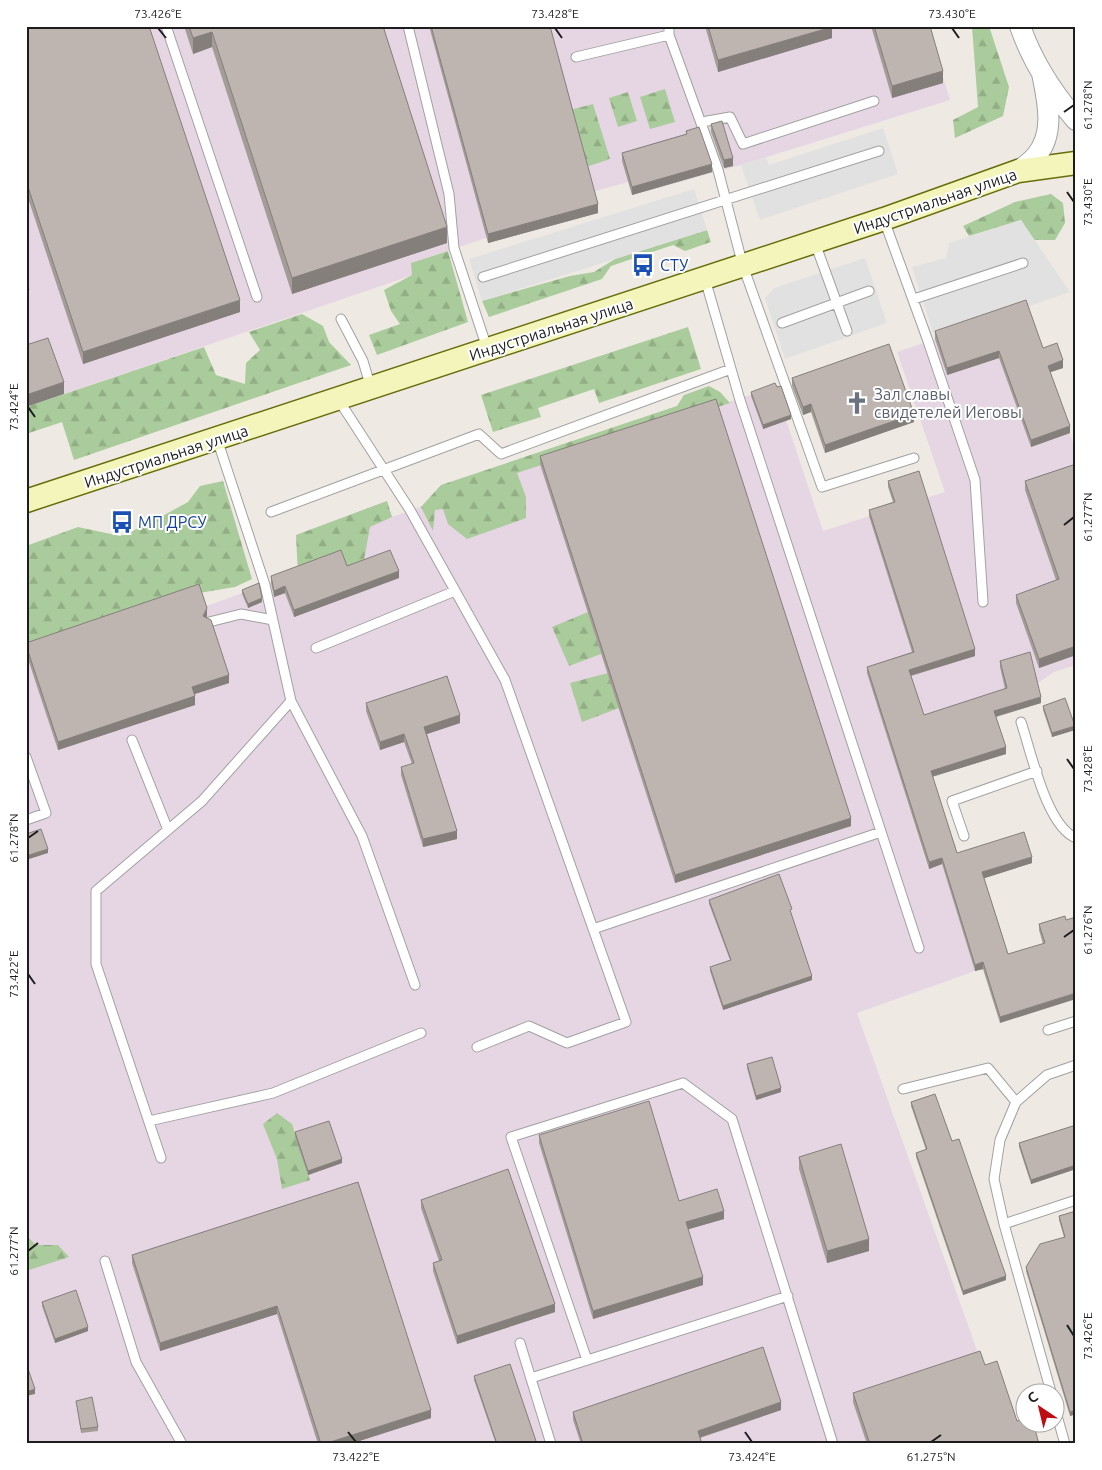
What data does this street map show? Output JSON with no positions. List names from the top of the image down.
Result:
{
  "streets": {
    "main road": ["Индустриальная улица"]
  },
  "places": {
    "bus stop": ["СТУ", "МП ДРСУ"],
    "church": ["Зал славы свидетелей Иеговы"]
  },
  "north": "top left",
  "coordinates": [
    "73.426°E",
    "73.428°E",
    "73.430°E",
    "61.278°N",
    "73.424°E",
    "61.277°N",
    "61.276°N",
    "73.422°E",
    "61.275°N"
  ]
}
